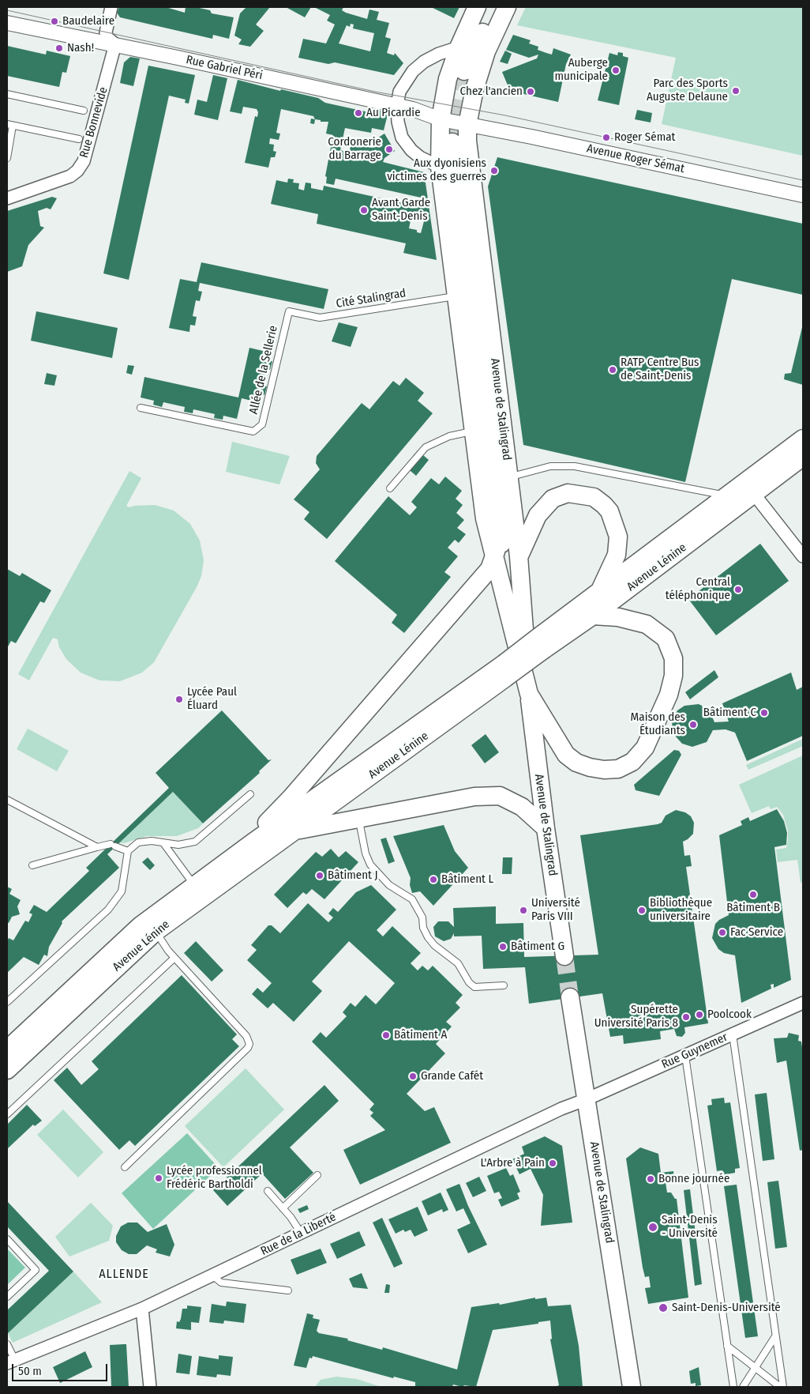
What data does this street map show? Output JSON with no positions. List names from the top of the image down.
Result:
{
  "streets": {
    "main road": ["Avenue de Stalingrad", "Avenue Lénine"],
    "street": [
      "Rue Gabriel Péri",
      "Rue Bonnevide",
      "Avenue Roger Sémat",
      "Rue Guynemer",
      "Rue de la Liberté"
    ],
    "lane": ["Cité Stalingrad", "Allée de la Sellerie"]
  },
  "crossings": [
    ["Rue Gabriel Péri", "Rue Bonnevide"],
    ["Rue Gabriel Péri", "Avenue Roger Sémat"],
    ["Rue Gabriel Péri", "Avenue de Stalingrad"],
    ["Avenue Roger Sémat", "Avenue de Stalingrad"],
    ["Cité Stalingrad", "Allée de la Sellerie"],
    ["Cité Stalingrad", "Avenue de Stalingrad"],
    ["Avenue de Stalingrad", "Rue Guynemer"],
    ["Avenue de Stalingrad", "Rue de la Liberté"],
    ["Rue Guynemer", "Rue de la Liberté"]
  ],
  "districts": ["ALLENDE"],
  "places": [
    "Baudelaire",
    "Nash!",
    "Auberge municipale",
    "Parc des Sports Auguste Delaune",
    "Chez l'ancien",
    "Au Picardie",
    "Roger Sémat",
    "Cordonerie du Barrage",
    "Aux dyonisiens victimes des guerres",
    "Avant Garde Saint-Denis",
    "RATP Centre Bus de Saint-Denis",
    "Central téléphonique",
    "Lycée Paul Éluard",
    "Bâtiment C",
    "Maison des Étudiants",
    "Bâtiment J",
    "Bâtiment L",
    "Bâtiment B",
    "Université Paris VIII",
    "Bibliothèque universitaire",
    "Fac Service",
    "Bâtiment G",
    "Poolcook",
    "Supérette Université Paris 8",
    "Bâtiment A",
    "Grande Cafét",
    "L'Arbre à Pain",
    "Lycée professionnel Frédéric Bartholdi",
    "Bonne journée",
    "Saint-Denis - Université",
    "Saint-Denis-Université"
  ],
  "scale_bar": "50 m"
}
